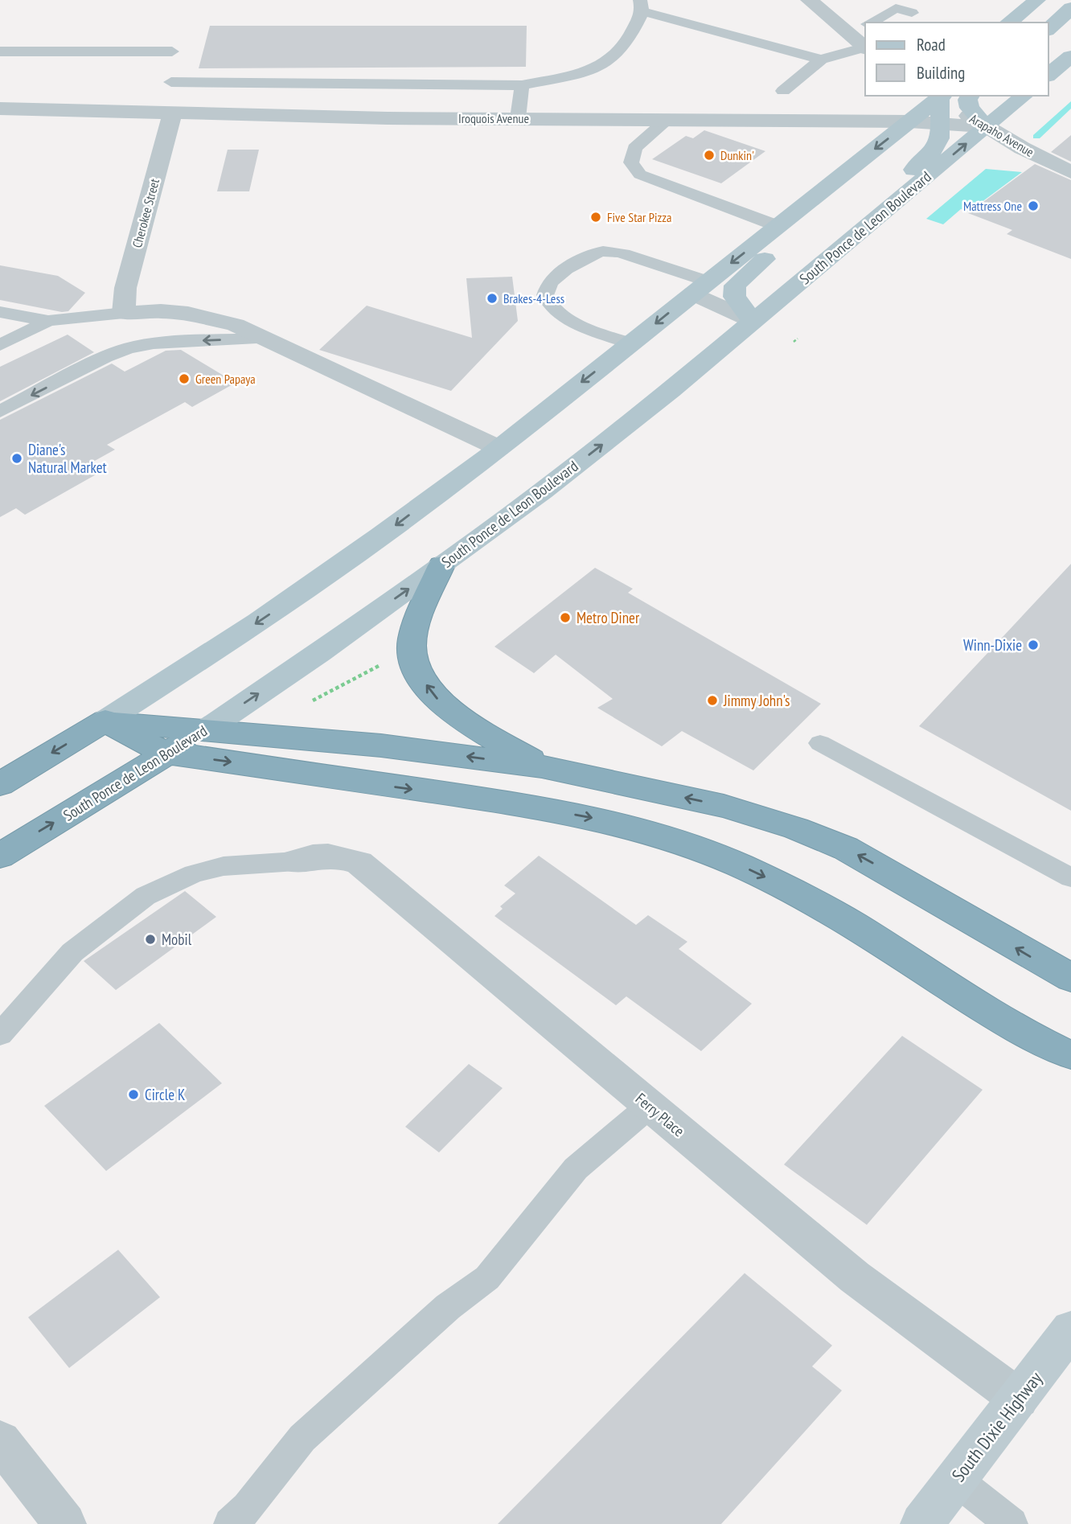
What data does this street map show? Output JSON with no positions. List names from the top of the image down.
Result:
{
  "streets": {
    "highway": ["South Ponce de Leon Boulevard"],
    "main road": ["South Dixie Highway"],
    "street": [
      "Iroquois Avenue",
      "Arapaho Avenue",
      "Cherokee Street",
      "Ferry Place"
    ]
  },
  "crossings": [
    ["Iroquois Avenue", "Arapaho Avenue"],
    ["Iroquois Avenue", "Cherokee Street"],
    ["Iroquois Avenue", "South Ponce de Leon Boulevard"],
    ["Arapaho Avenue", "South Ponce de Leon Boulevard"],
    ["Ferry Place", "South Dixie Highway"]
  ],
  "places": [
    "Dunkin'",
    "Mattress One",
    "Five Star Pizza",
    "Brakes-4-Less",
    "Green Papaya",
    "Diane's Natural Market",
    "Metro Diner",
    "Winn-Dixie",
    "Jimmy John's",
    "Mobil",
    "Circle K"
  ],
  "legend": ["Road", "Building"]
}
